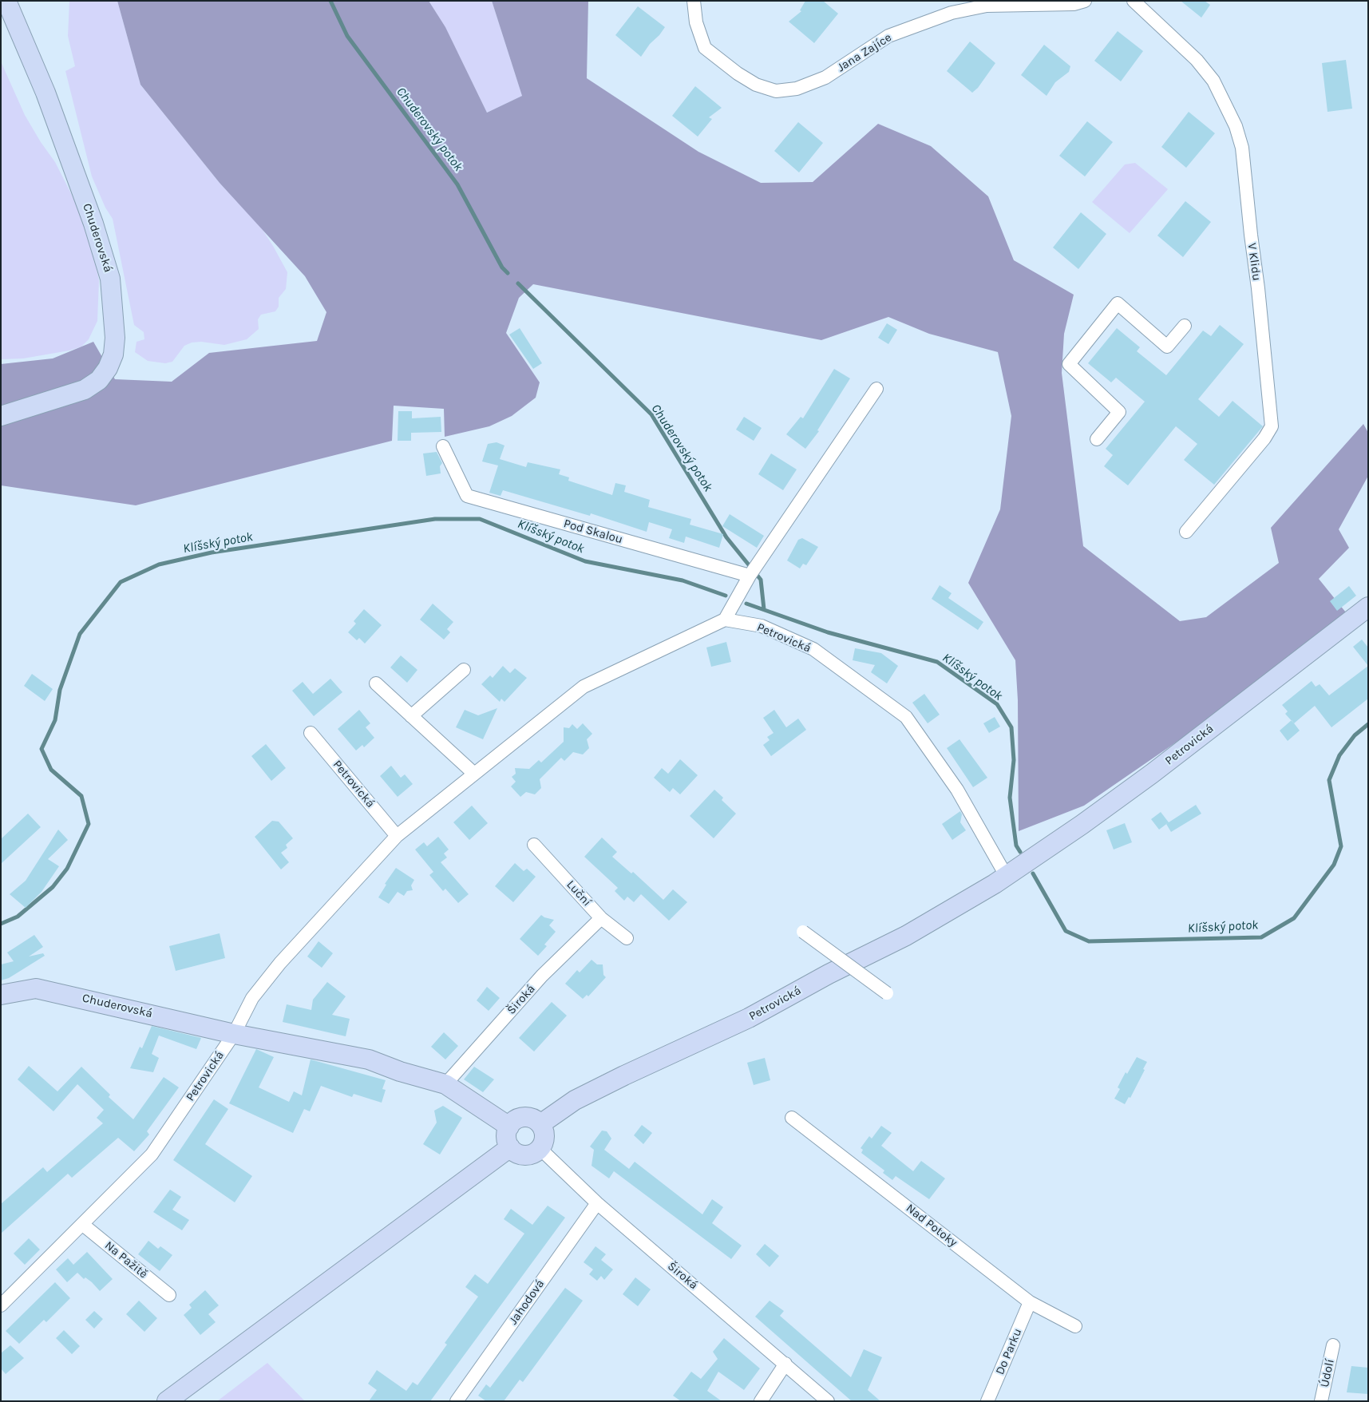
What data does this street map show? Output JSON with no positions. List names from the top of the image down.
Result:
{
  "streets": {
    "main road": ["Chuderovská", "Petrovická"],
    "street": [
      "Jana Zajíce",
      "V Klidu",
      "Pod Skalou",
      "Luční",
      "Široká",
      "Nad Potoky",
      "Na Pažitě",
      "Jahodová",
      "Do Parku",
      "Údolí"
    ]
  },
  "crossings": [
    ["Chuderovská", "Petrovická"],
    ["Petrovická", "Široká"],
    ["Petrovická", "Na Pažitě"],
    ["Luční", "Široká"],
    ["Široká", "Jahodová"],
    ["Nad Potoky", "Do Parku"]
  ],
  "water": ["Chuderovský potok", "Klíšský potok"]
}
